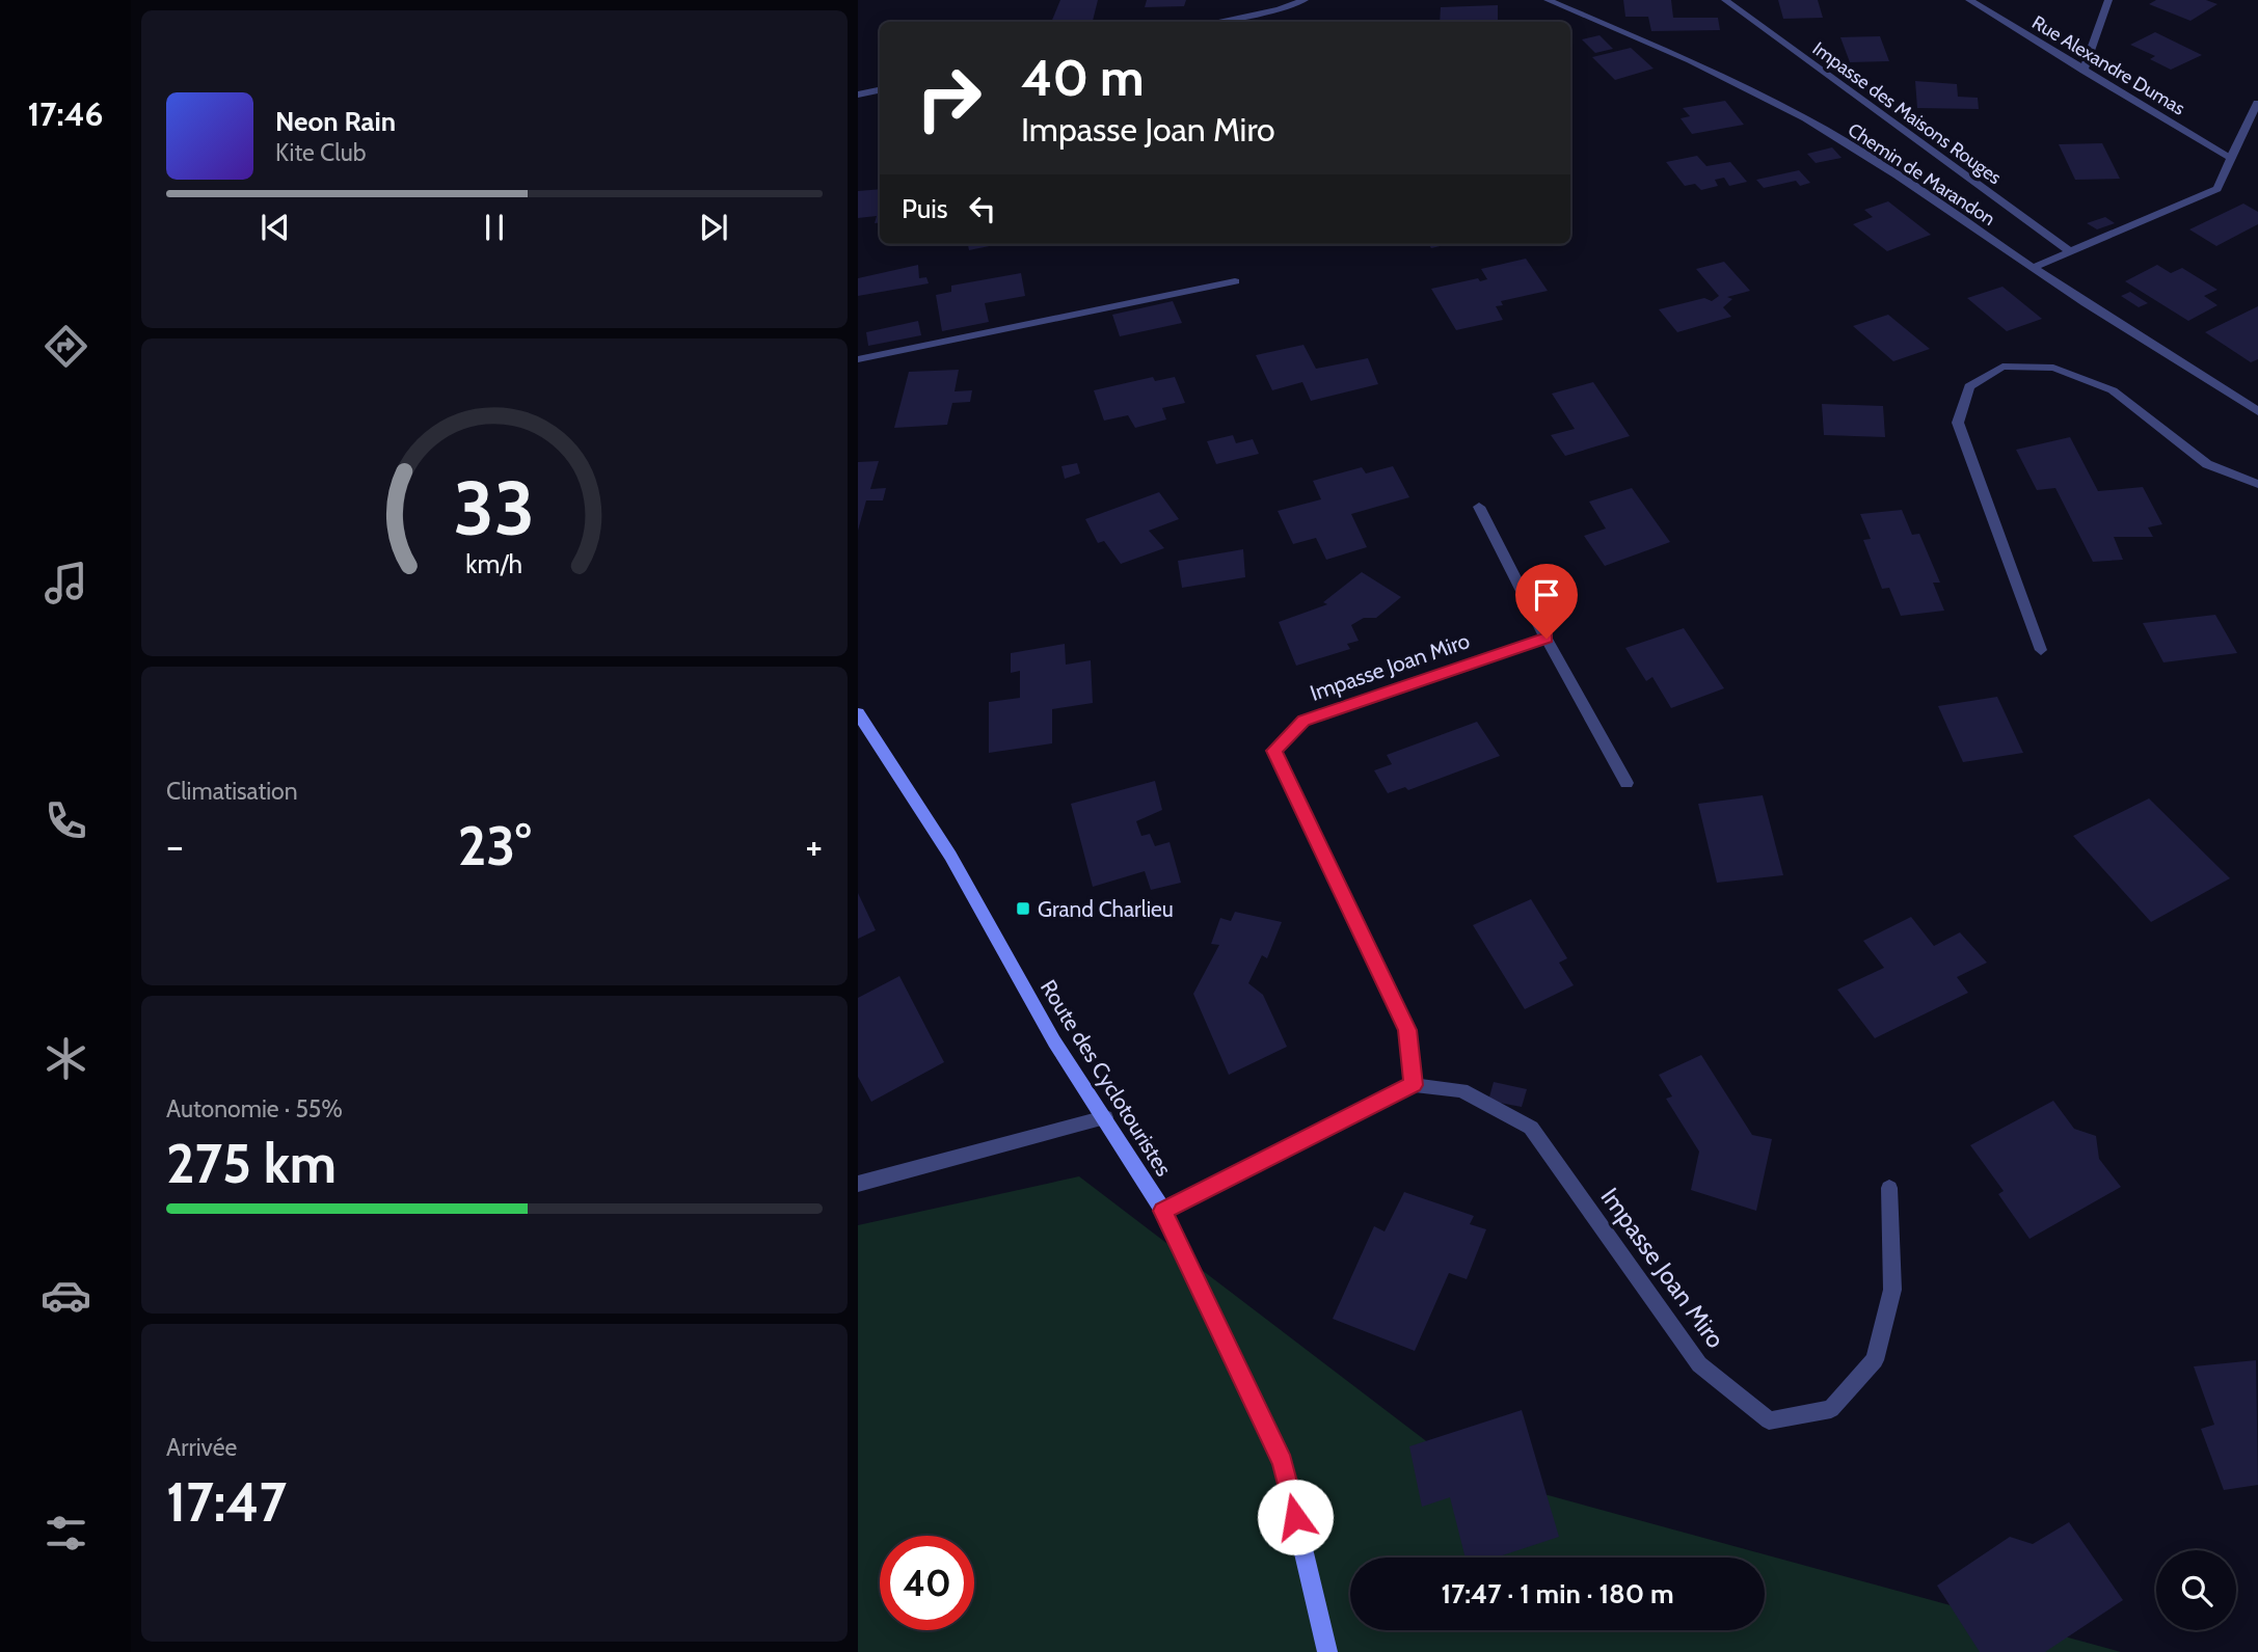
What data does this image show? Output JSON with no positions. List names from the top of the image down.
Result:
{
  "streets": {
    "street": [
      "Rue Alexandre Dumas",
      "Impasse des Maisons Rouges",
      "Chemin de Marandon",
      "Impasse Joan Miro",
      "Route des Cyclotouristes"
    ]
  },
  "places": {
    "transit": ["Grand Charlieu"]
  },
  "page": {
    "tabs": "17:46",
    "turn": ["40 m", "Impasse Joan Miro"],
    "song": ["Neon Rain", "Kite Club"],
    "then": "Puis",
    "tile": [
      "Climatisation",
      ["Autonomie · 55%", "275 km"],
      ["Arrivée", "17:47"]
    ],
    "heat": ["−", "23°", "+"],
    "limit": "40",
    "trip": "17:47 · 1 min · 180 m",
    "gauge": ["33", "km/h"]
  }
}
